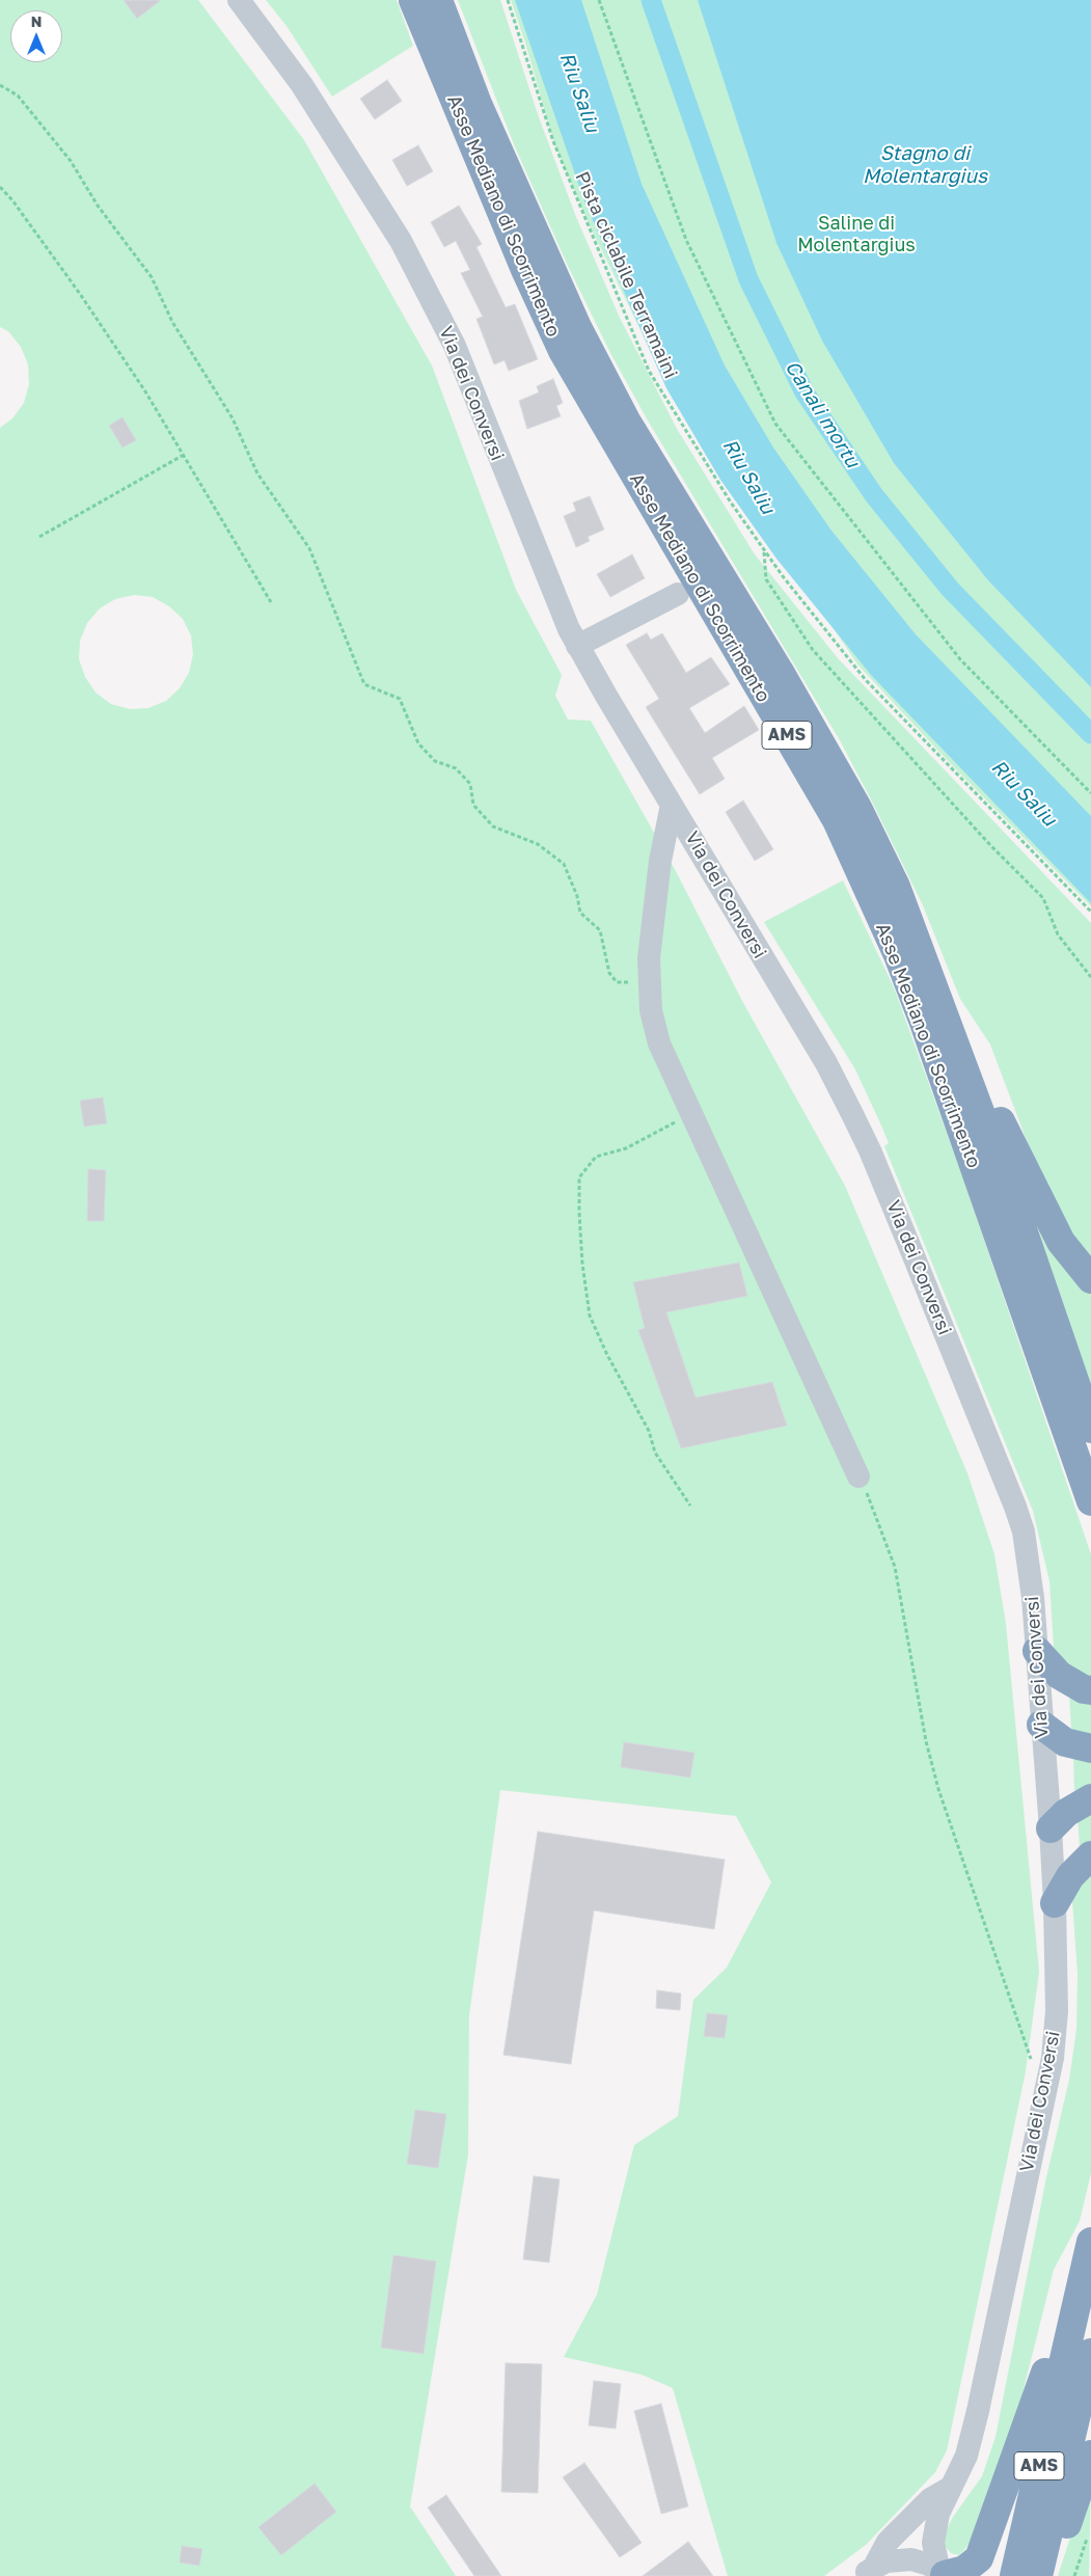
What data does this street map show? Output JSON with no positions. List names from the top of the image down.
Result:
{
  "streets": {
    "highway": ["Asse Mediano di Scorrimento", "AMS"],
    "street": ["Via dei Conversi"],
    "path": ["Pista ciclabile Terramaini"]
  },
  "water": ["Riu Saliu", "Stagno di Molentargius", "Canali mortu"],
  "parks": ["Saline di Molentargius"],
  "north": "top"
}
